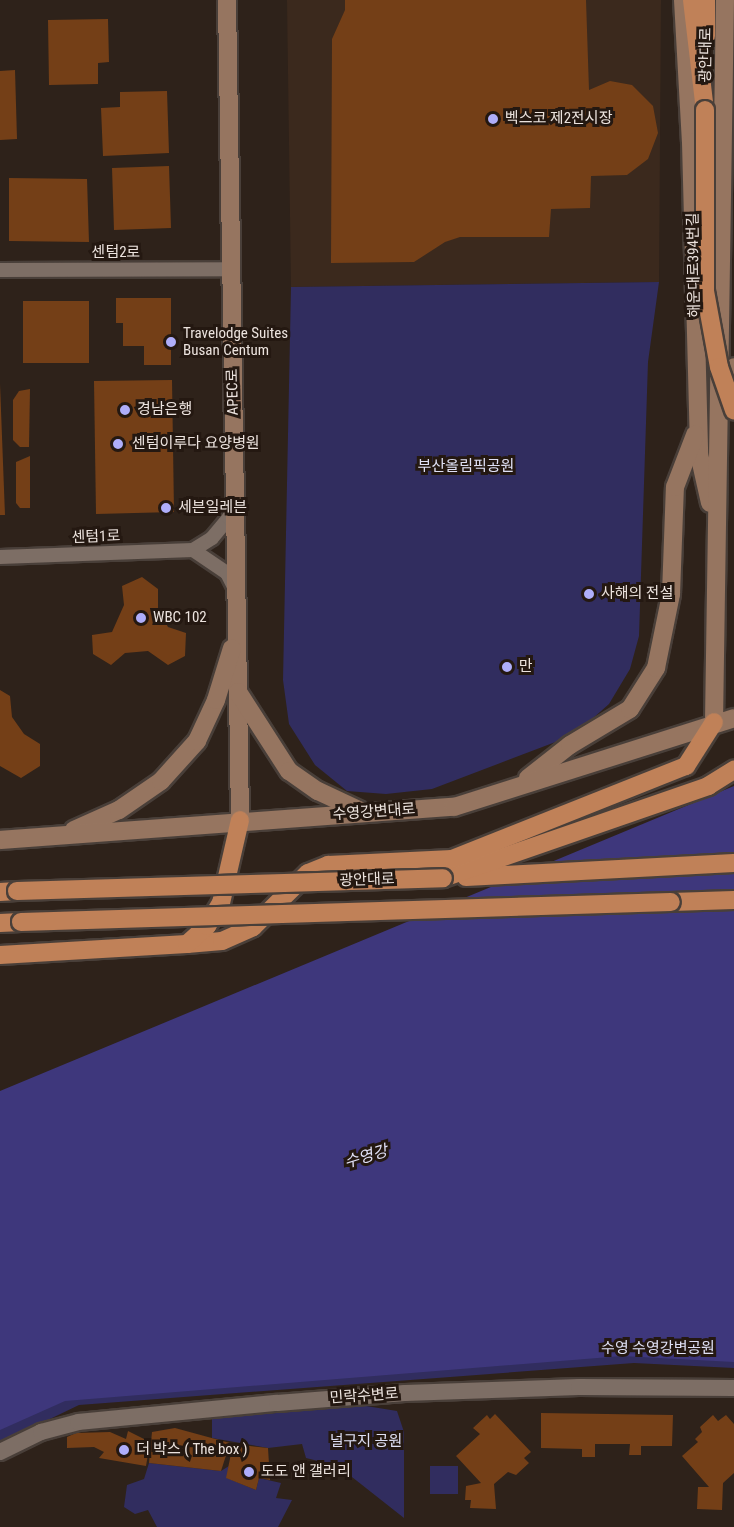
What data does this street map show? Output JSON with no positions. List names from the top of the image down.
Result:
{
  "streets": {
    "highway": ["광안대로"],
    "main road": ["해운대로394번길", "APEC로", "수영강변대로"],
    "street": ["센텀2로", "센텀1로", "민락수변로"]
  },
  "crossings": [
    ["센텀2로", "APEC로"],
    ["해운대로394번길", "수영강변대로"],
    ["APEC로", "수영강변대로"]
  ],
  "water": ["수영강"],
  "parks": ["부산올림픽공원", "수영 수영강변공원", "널구지 공원"],
  "places": [
    "벡스코 제2전시장",
    "Travelodge Suites Busan Centum",
    "경남은행",
    "센텀이루다 요양병원",
    "세븐일레븐",
    "사해의 전설",
    "WBC 102",
    "만",
    "더 박스 ( The box )",
    "도도 앤 갤러리"
  ]
}
